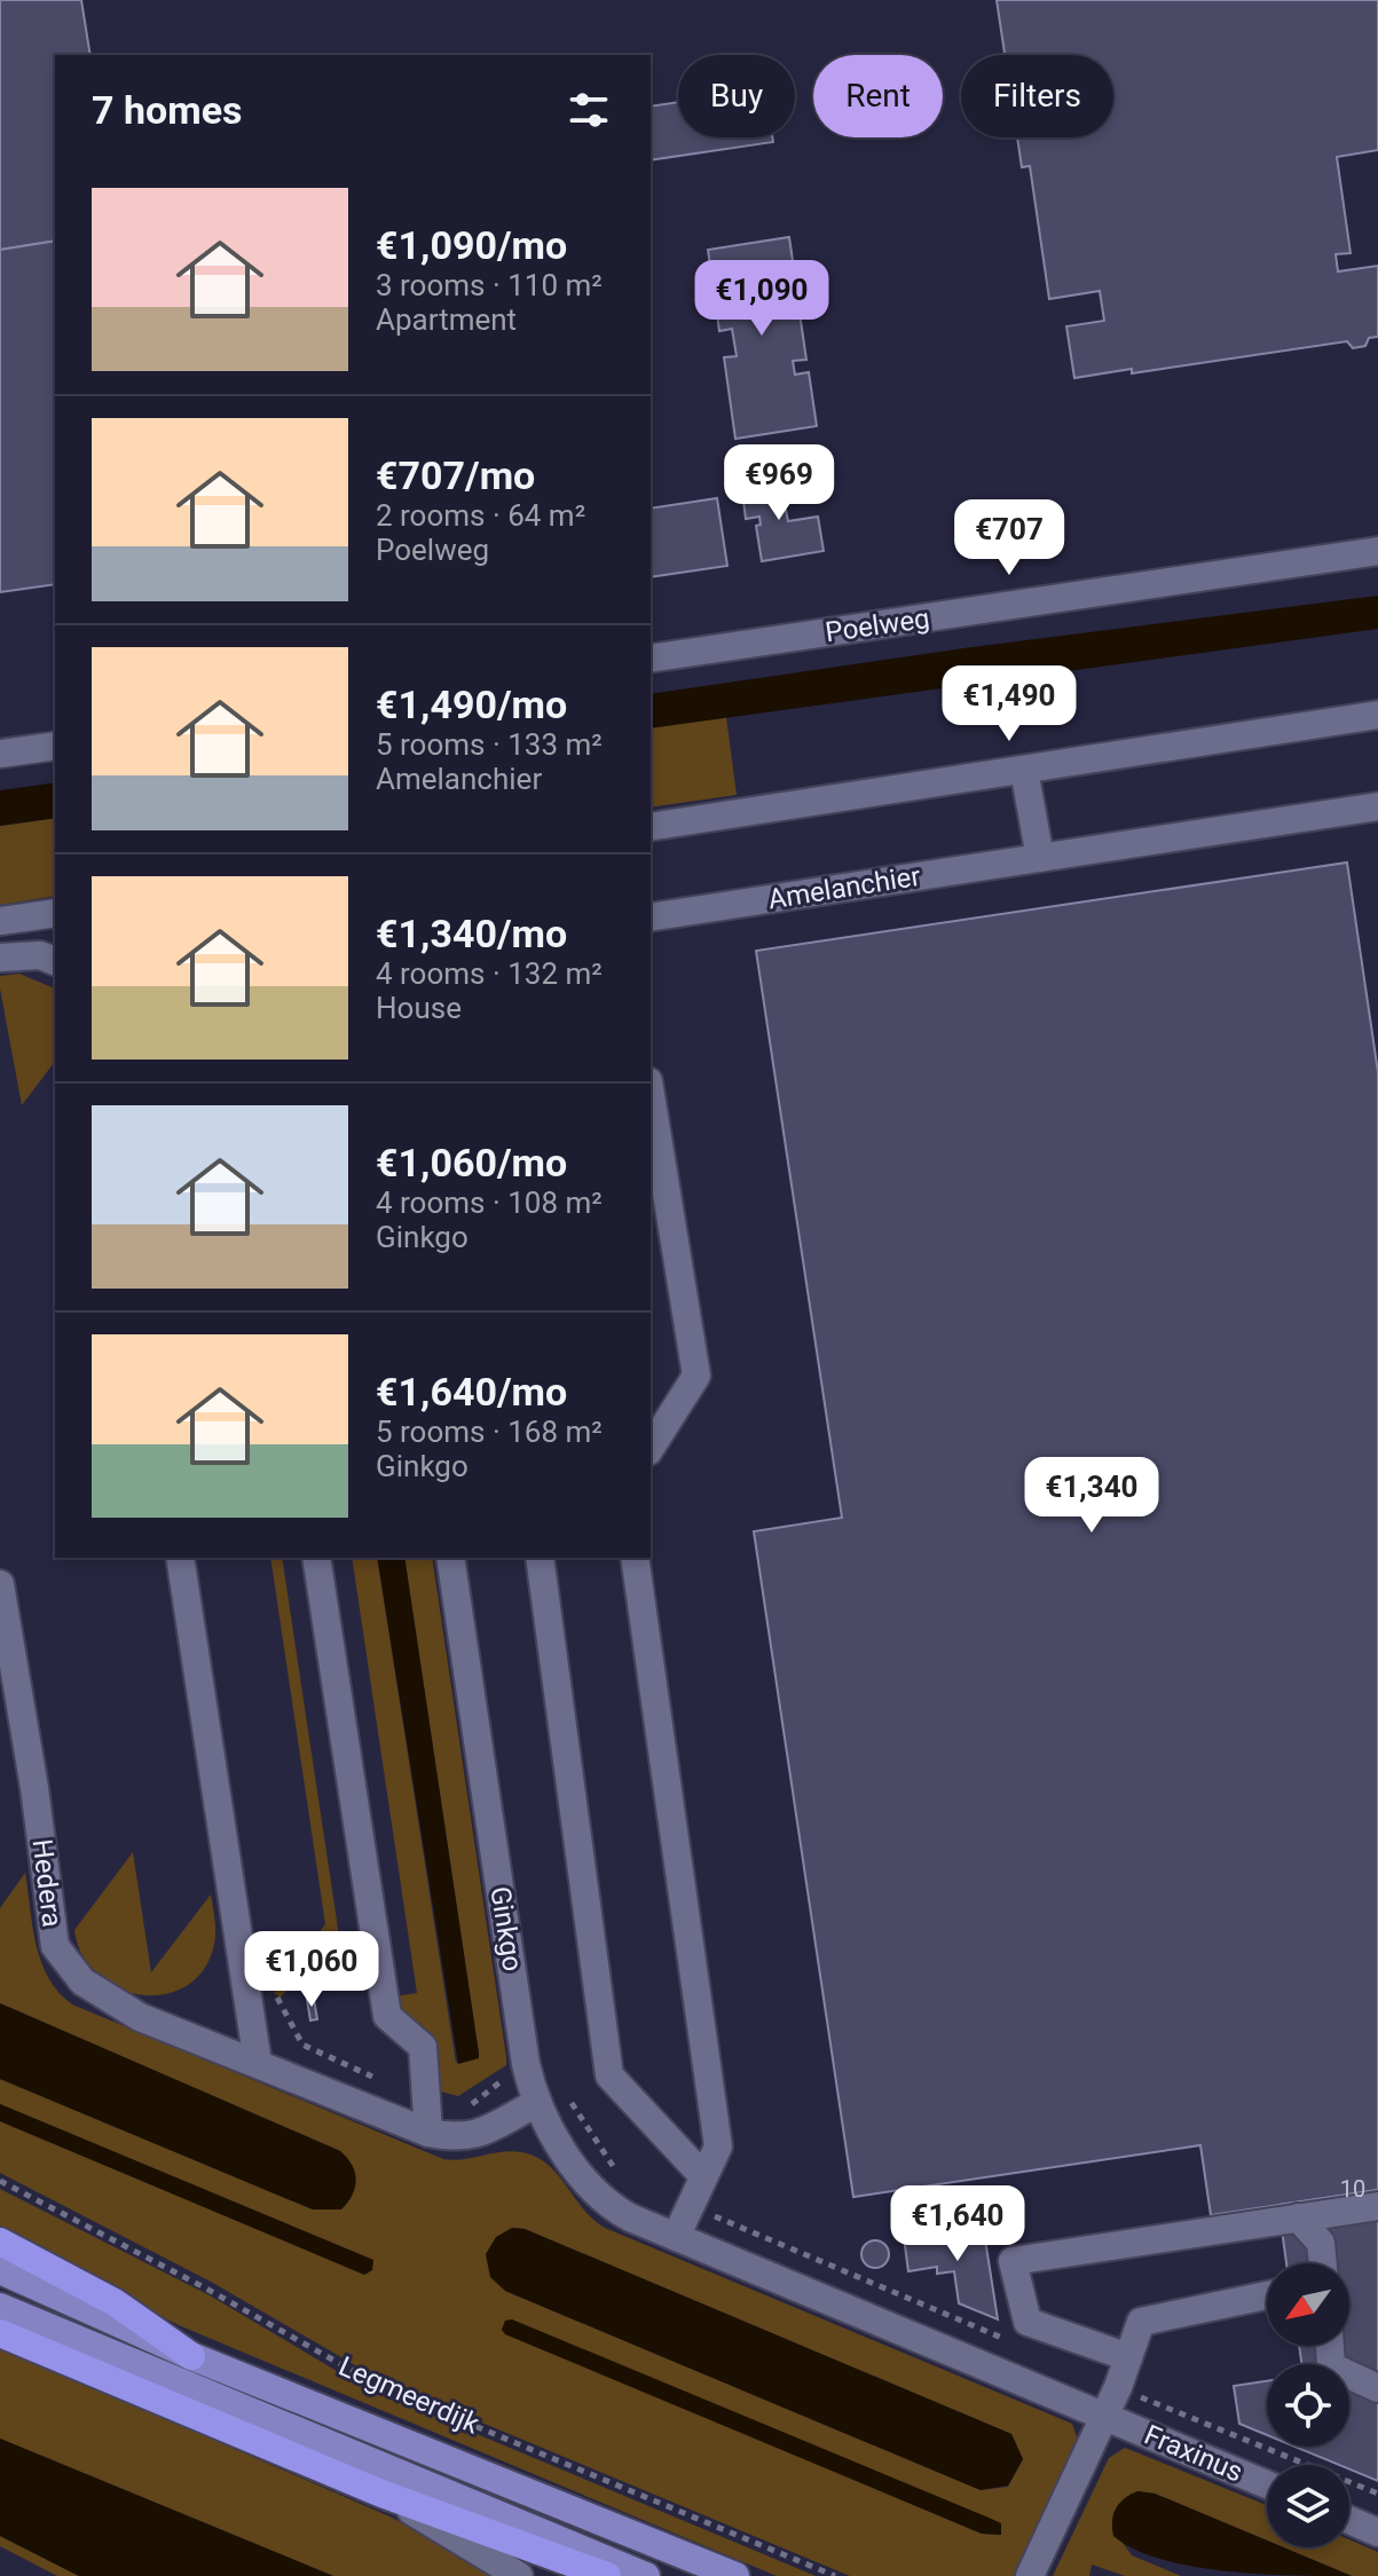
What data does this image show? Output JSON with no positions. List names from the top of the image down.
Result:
{
  "streets": {
    "main road": ["Legmeerdijk"],
    "street": [
      "Poelweg",
      "Amelanchier",
      "Hedera",
      "Ginkgo",
      "Fraxinus"
    ]
  },
  "crossings": [
    ["Hedera", "Ginkgo"],
    ["Ginkgo", "Fraxinus"]
  ],
  "house_numbers": ["10"],
  "north": "bottom left",
  "page": {
    "chip": ["Buy", "Rent", "Filters"],
    "heading": "7 homes",
    "list": [
      {
        "name": "€1,090/mo",
        "note": "3 rooms · 110 m² · Apartment"
      },
      {
        "name": "€707/mo",
        "note": "2 rooms · 64 m² · Poelweg"
      },
      {
        "name": "€1,490/mo",
        "note": "5 rooms · 133 m² · Amelanchier"
      },
      {
        "name": "€1,340/mo",
        "note": "4 rooms · 132 m² · House"
      },
      {
        "name": "€1,060/mo",
        "note": "4 rooms · 108 m² · Ginkgo"
      },
      {
        "name": "€1,640/mo",
        "note": "5 rooms · 168 m² · Ginkgo"
      }
    ],
    "price": [
      "€1,090",
      "€969",
      "€707",
      "€1,490",
      "€1,340",
      "€1,060",
      "€1,640"
    ]
  }
}
